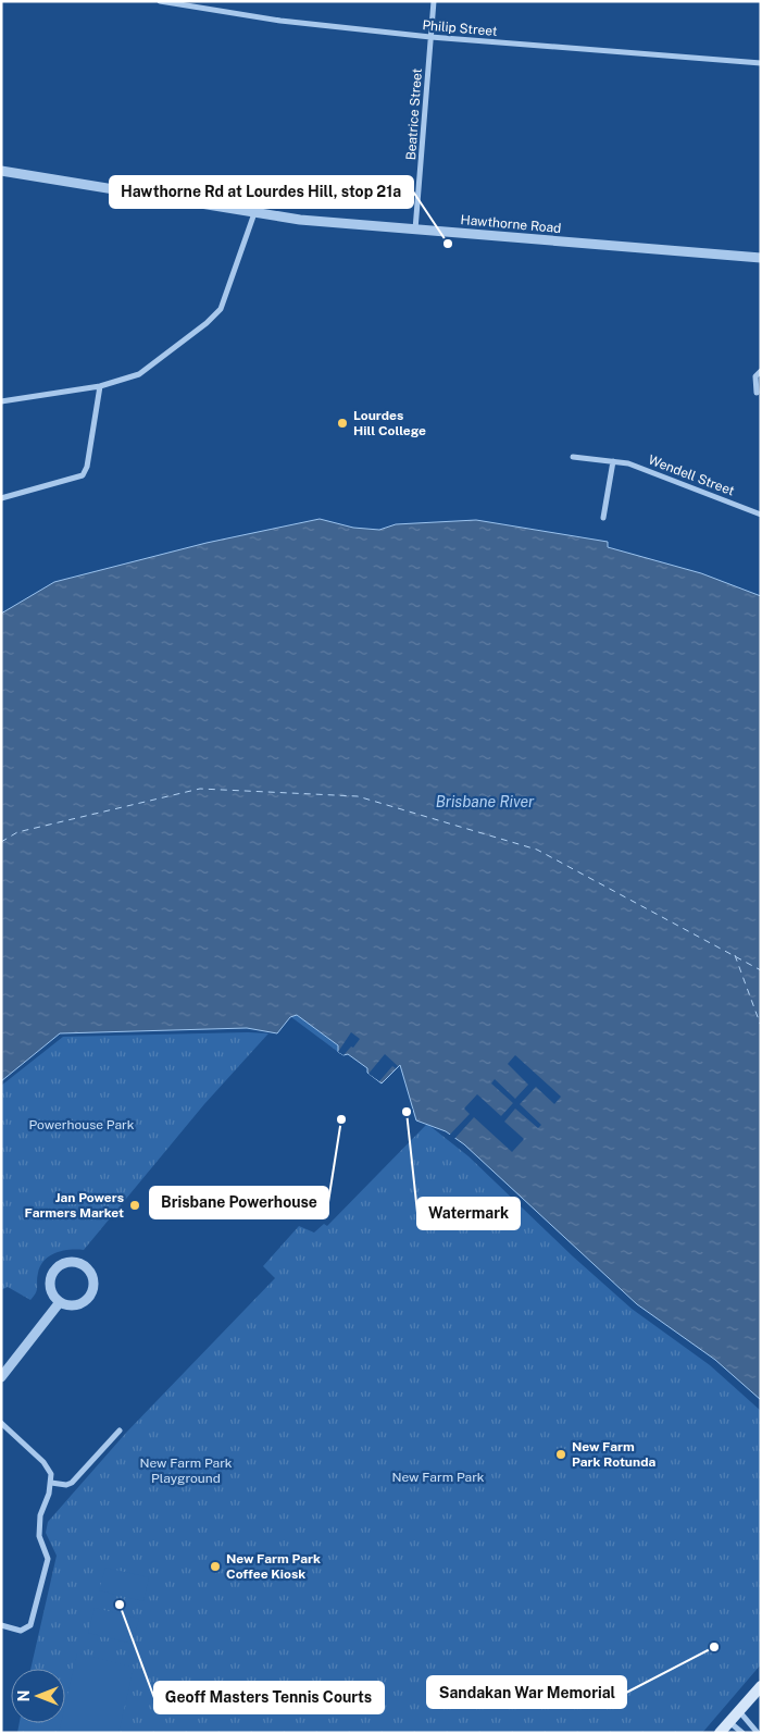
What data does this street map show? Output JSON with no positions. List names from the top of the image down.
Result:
{
  "streets": {
    "street": [
      "Philip Street",
      "Beatrice Street",
      "Hawthorne Road",
      "Wendell Street"
    ]
  },
  "crossings": [
    ["Philip Street", "Beatrice Street"],
    ["Beatrice Street", "Hawthorne Road"]
  ],
  "water": ["Brisbane River"],
  "parks": ["Powerhouse Park", "New Farm Park Playground", "New Farm Park"],
  "places": [
    "Hawthorne Rd at Lourdes Hill, stop 21a",
    "Lourdes Hill College",
    "Watermark",
    "Brisbane Powerhouse",
    "Jan Powers Farmers Market",
    "New Farm Park Rotunda",
    "New Farm Park Coffee Kiosk",
    "Geoff Masters Tennis Courts",
    "Sandakan War Memorial"
  ],
  "north": "left"
}
